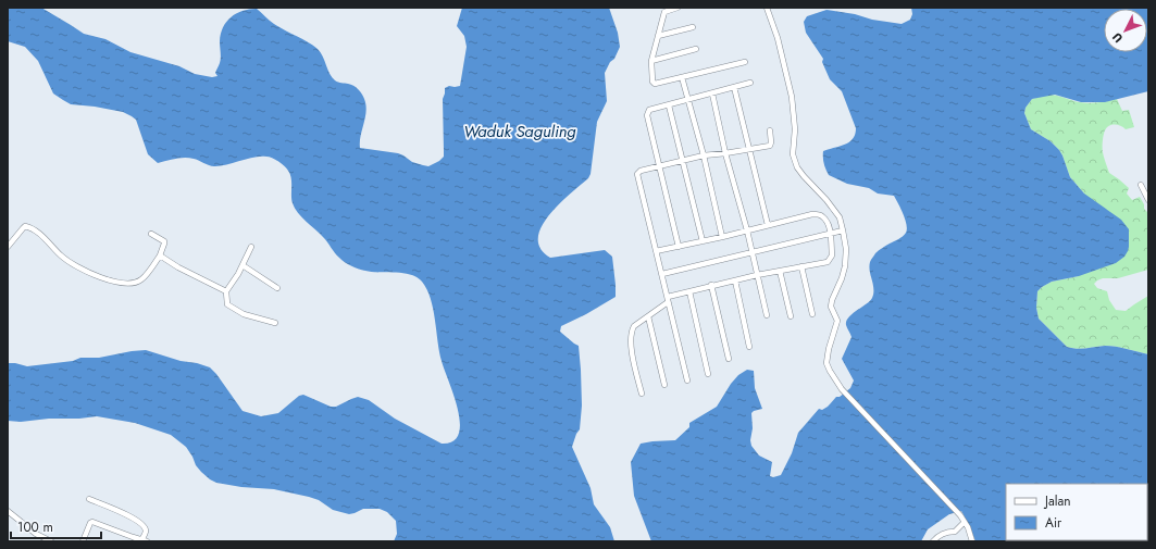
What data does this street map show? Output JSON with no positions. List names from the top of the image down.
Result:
{
  "water": ["Waduk Saguling"],
  "legend": ["Jalan", "Air"],
  "scale_bar": "100 m",
  "north": "bottom left"
}
